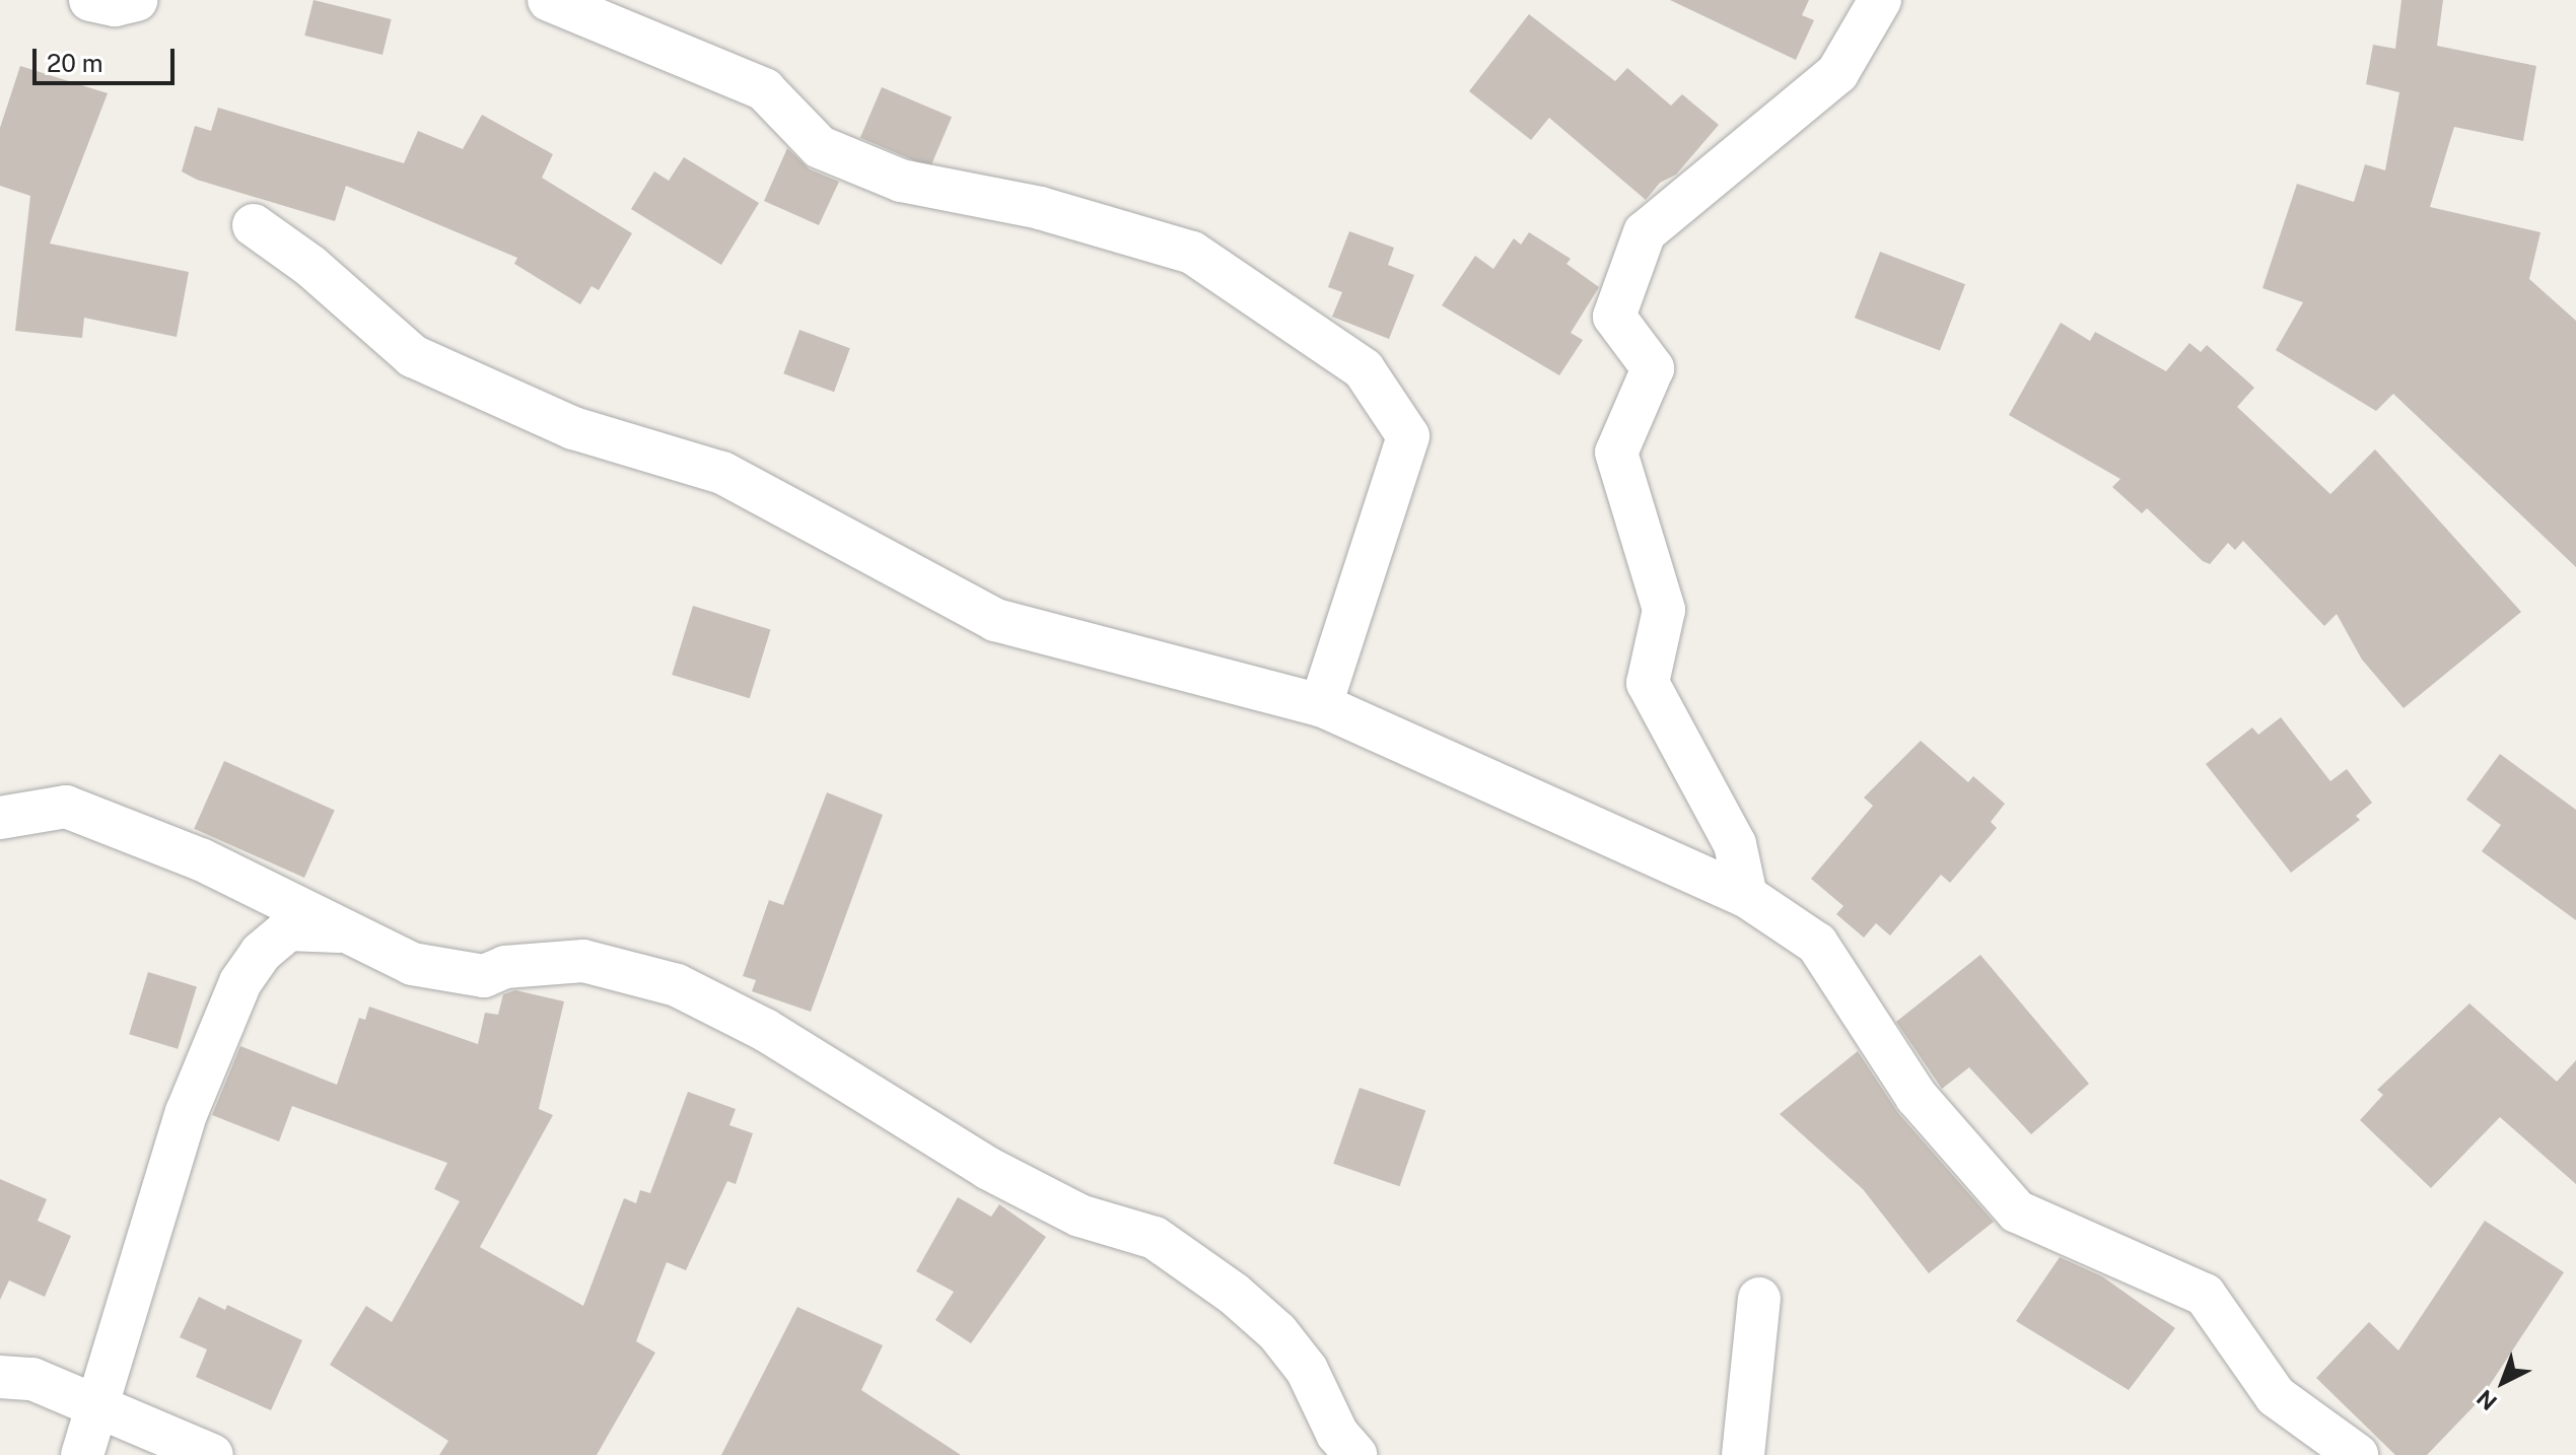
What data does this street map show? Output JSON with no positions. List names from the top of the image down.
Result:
{
  "scale_bar": "20 m",
  "north": "bottom left"
}
